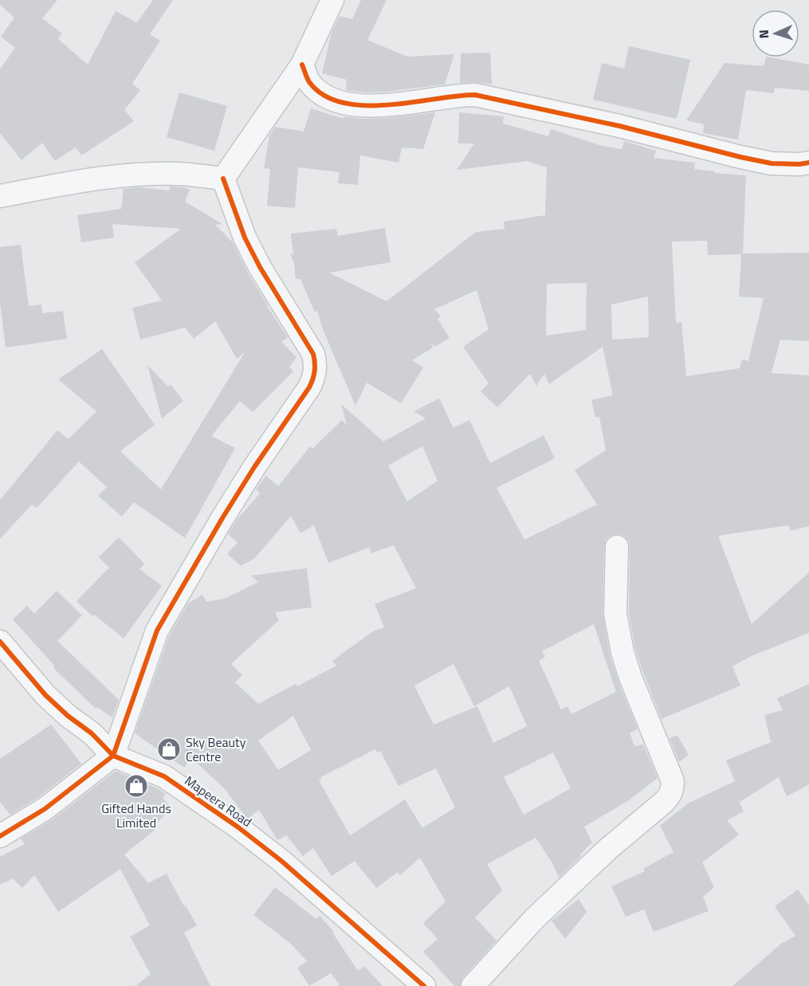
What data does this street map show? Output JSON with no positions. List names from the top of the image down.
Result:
{
  "streets": {
    "street": ["Mapeera Road"]
  },
  "places": {
    "shop": ["Sky Beauty Centre", "Gifted Hands Limited"]
  },
  "north": "left"
}
